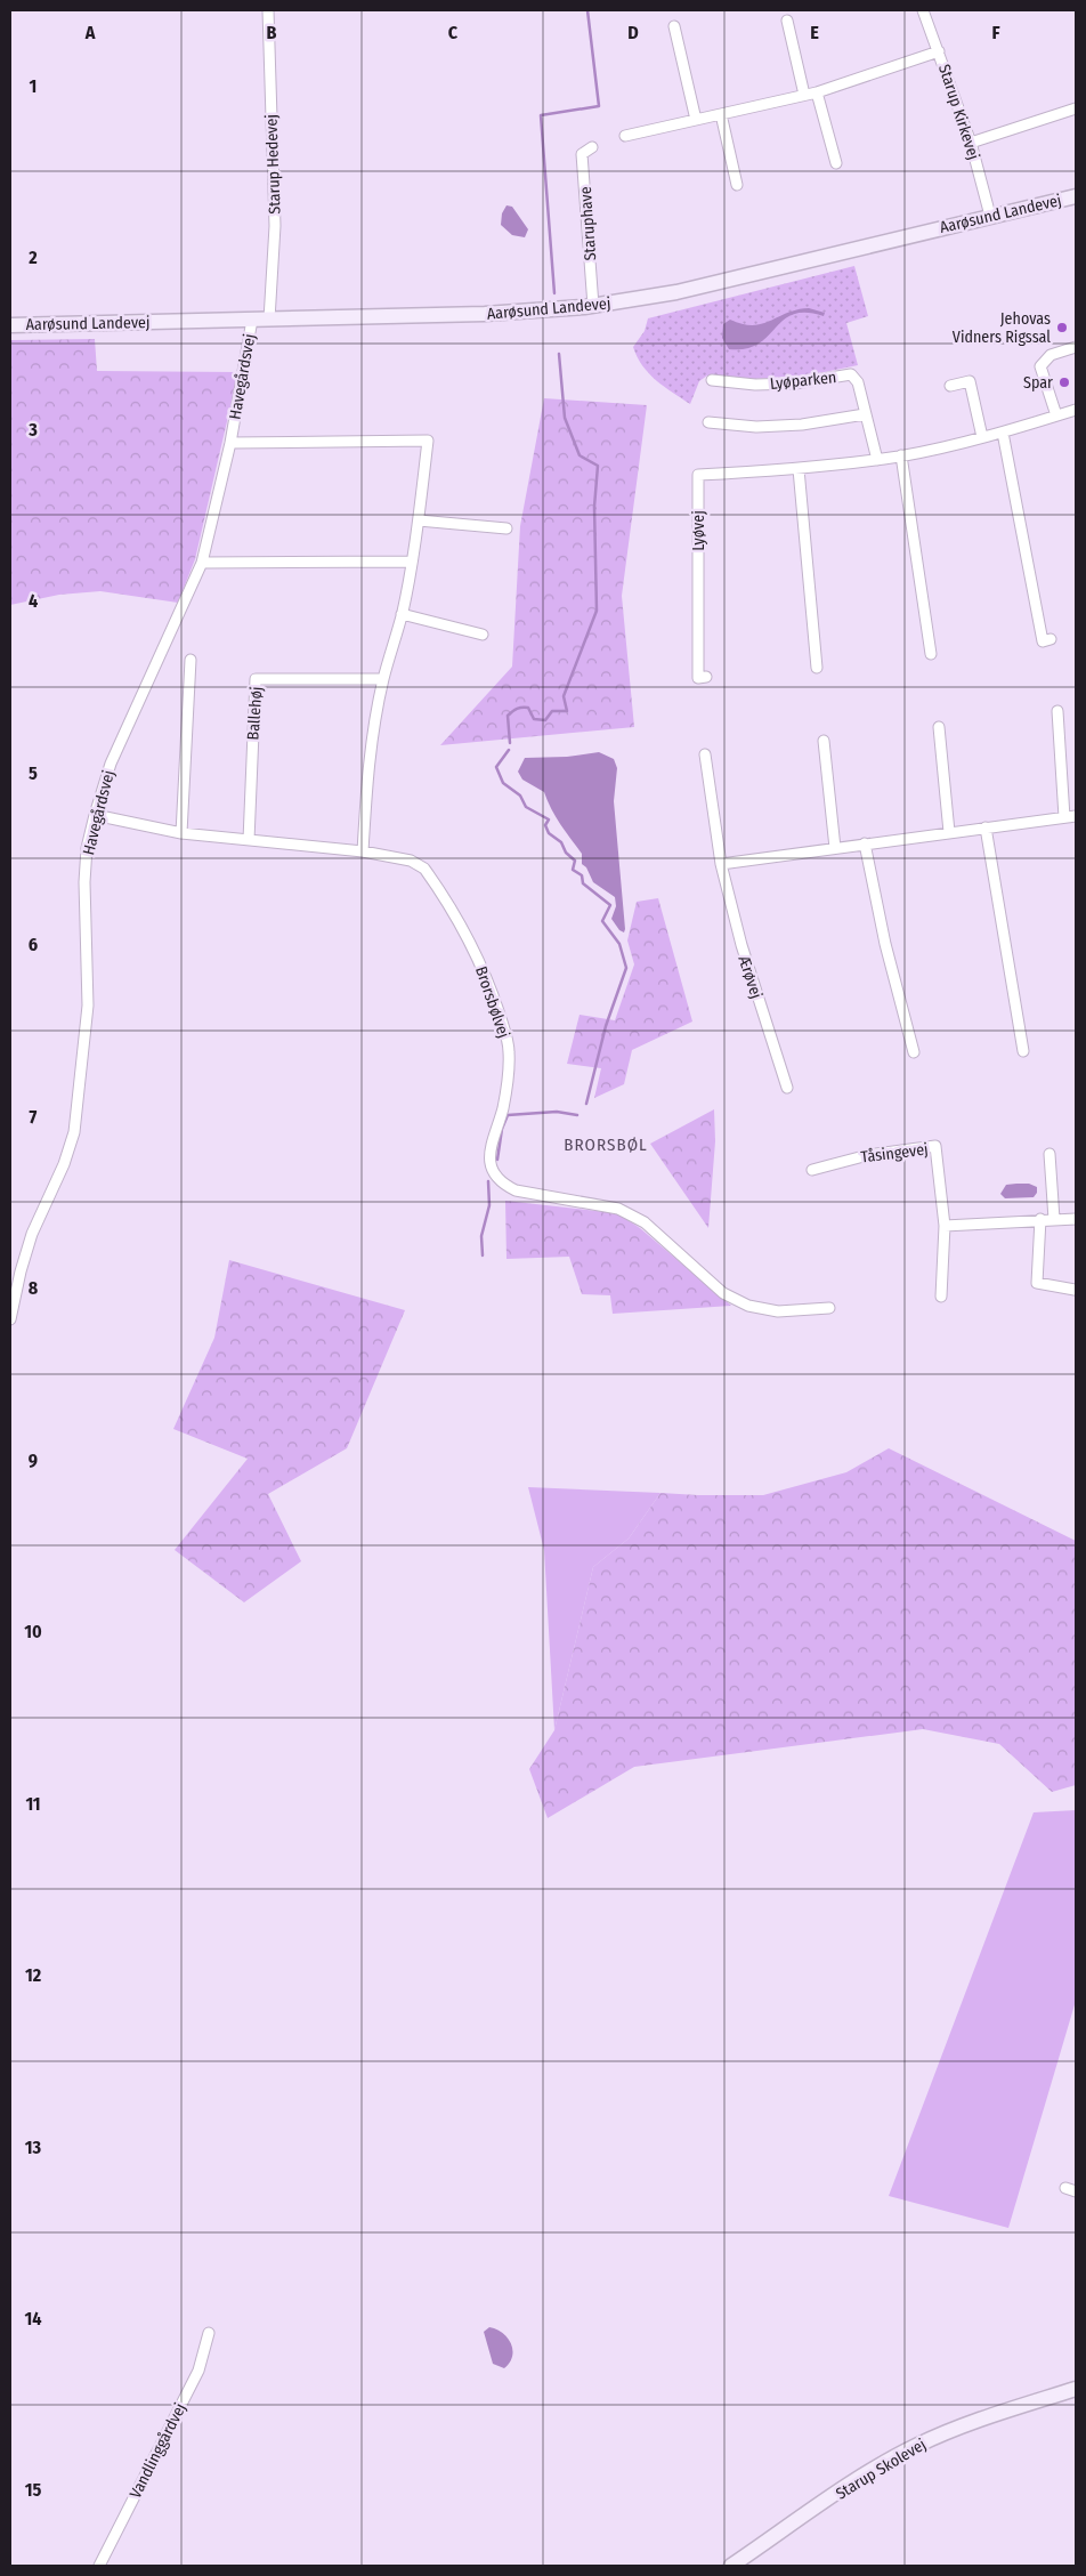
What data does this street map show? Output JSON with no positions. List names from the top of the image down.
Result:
{
  "streets": {
    "street": [
      "Starup Kirkevej",
      "Starup Hedevej",
      "Aarøsund Landevej",
      "Staruphave",
      "Havegårdsvej",
      "Lyøparken",
      "Lyøvej",
      "Ballehøj",
      "Ærøvej",
      "Brorsbølvej",
      "Tåsingevej",
      "Vandlinggårdvej",
      "Starup Skolevej"
    ]
  },
  "crossings": [
    ["Starup Kirkevej", "Aarøsund Landevej"],
    ["Starup Hedevej", "Aarøsund Landevej"],
    ["Aarøsund Landevej", "Staruphave"],
    ["Aarøsund Landevej", "Havegårdsvej"],
    ["Havegårdsvej", "Brorsbølvej"],
    ["Lyøparken", "Lyøvej"],
    ["Ballehøj", "Brorsbølvej"]
  ],
  "districts": ["BRORSBØL"],
  "places": ["Jehovas Vidners Rigssal", "Spar"],
  "grid": {
    "columns": [
      "A",
      "B",
      "C",
      "D",
      "E",
      "F"
    ],
    "rows": [
      "1",
      "2",
      "3",
      "4",
      "5",
      "6",
      "7",
      "8",
      "9",
      "10",
      "11",
      "12",
      "13",
      "14",
      "15"
    ]
  }
}
